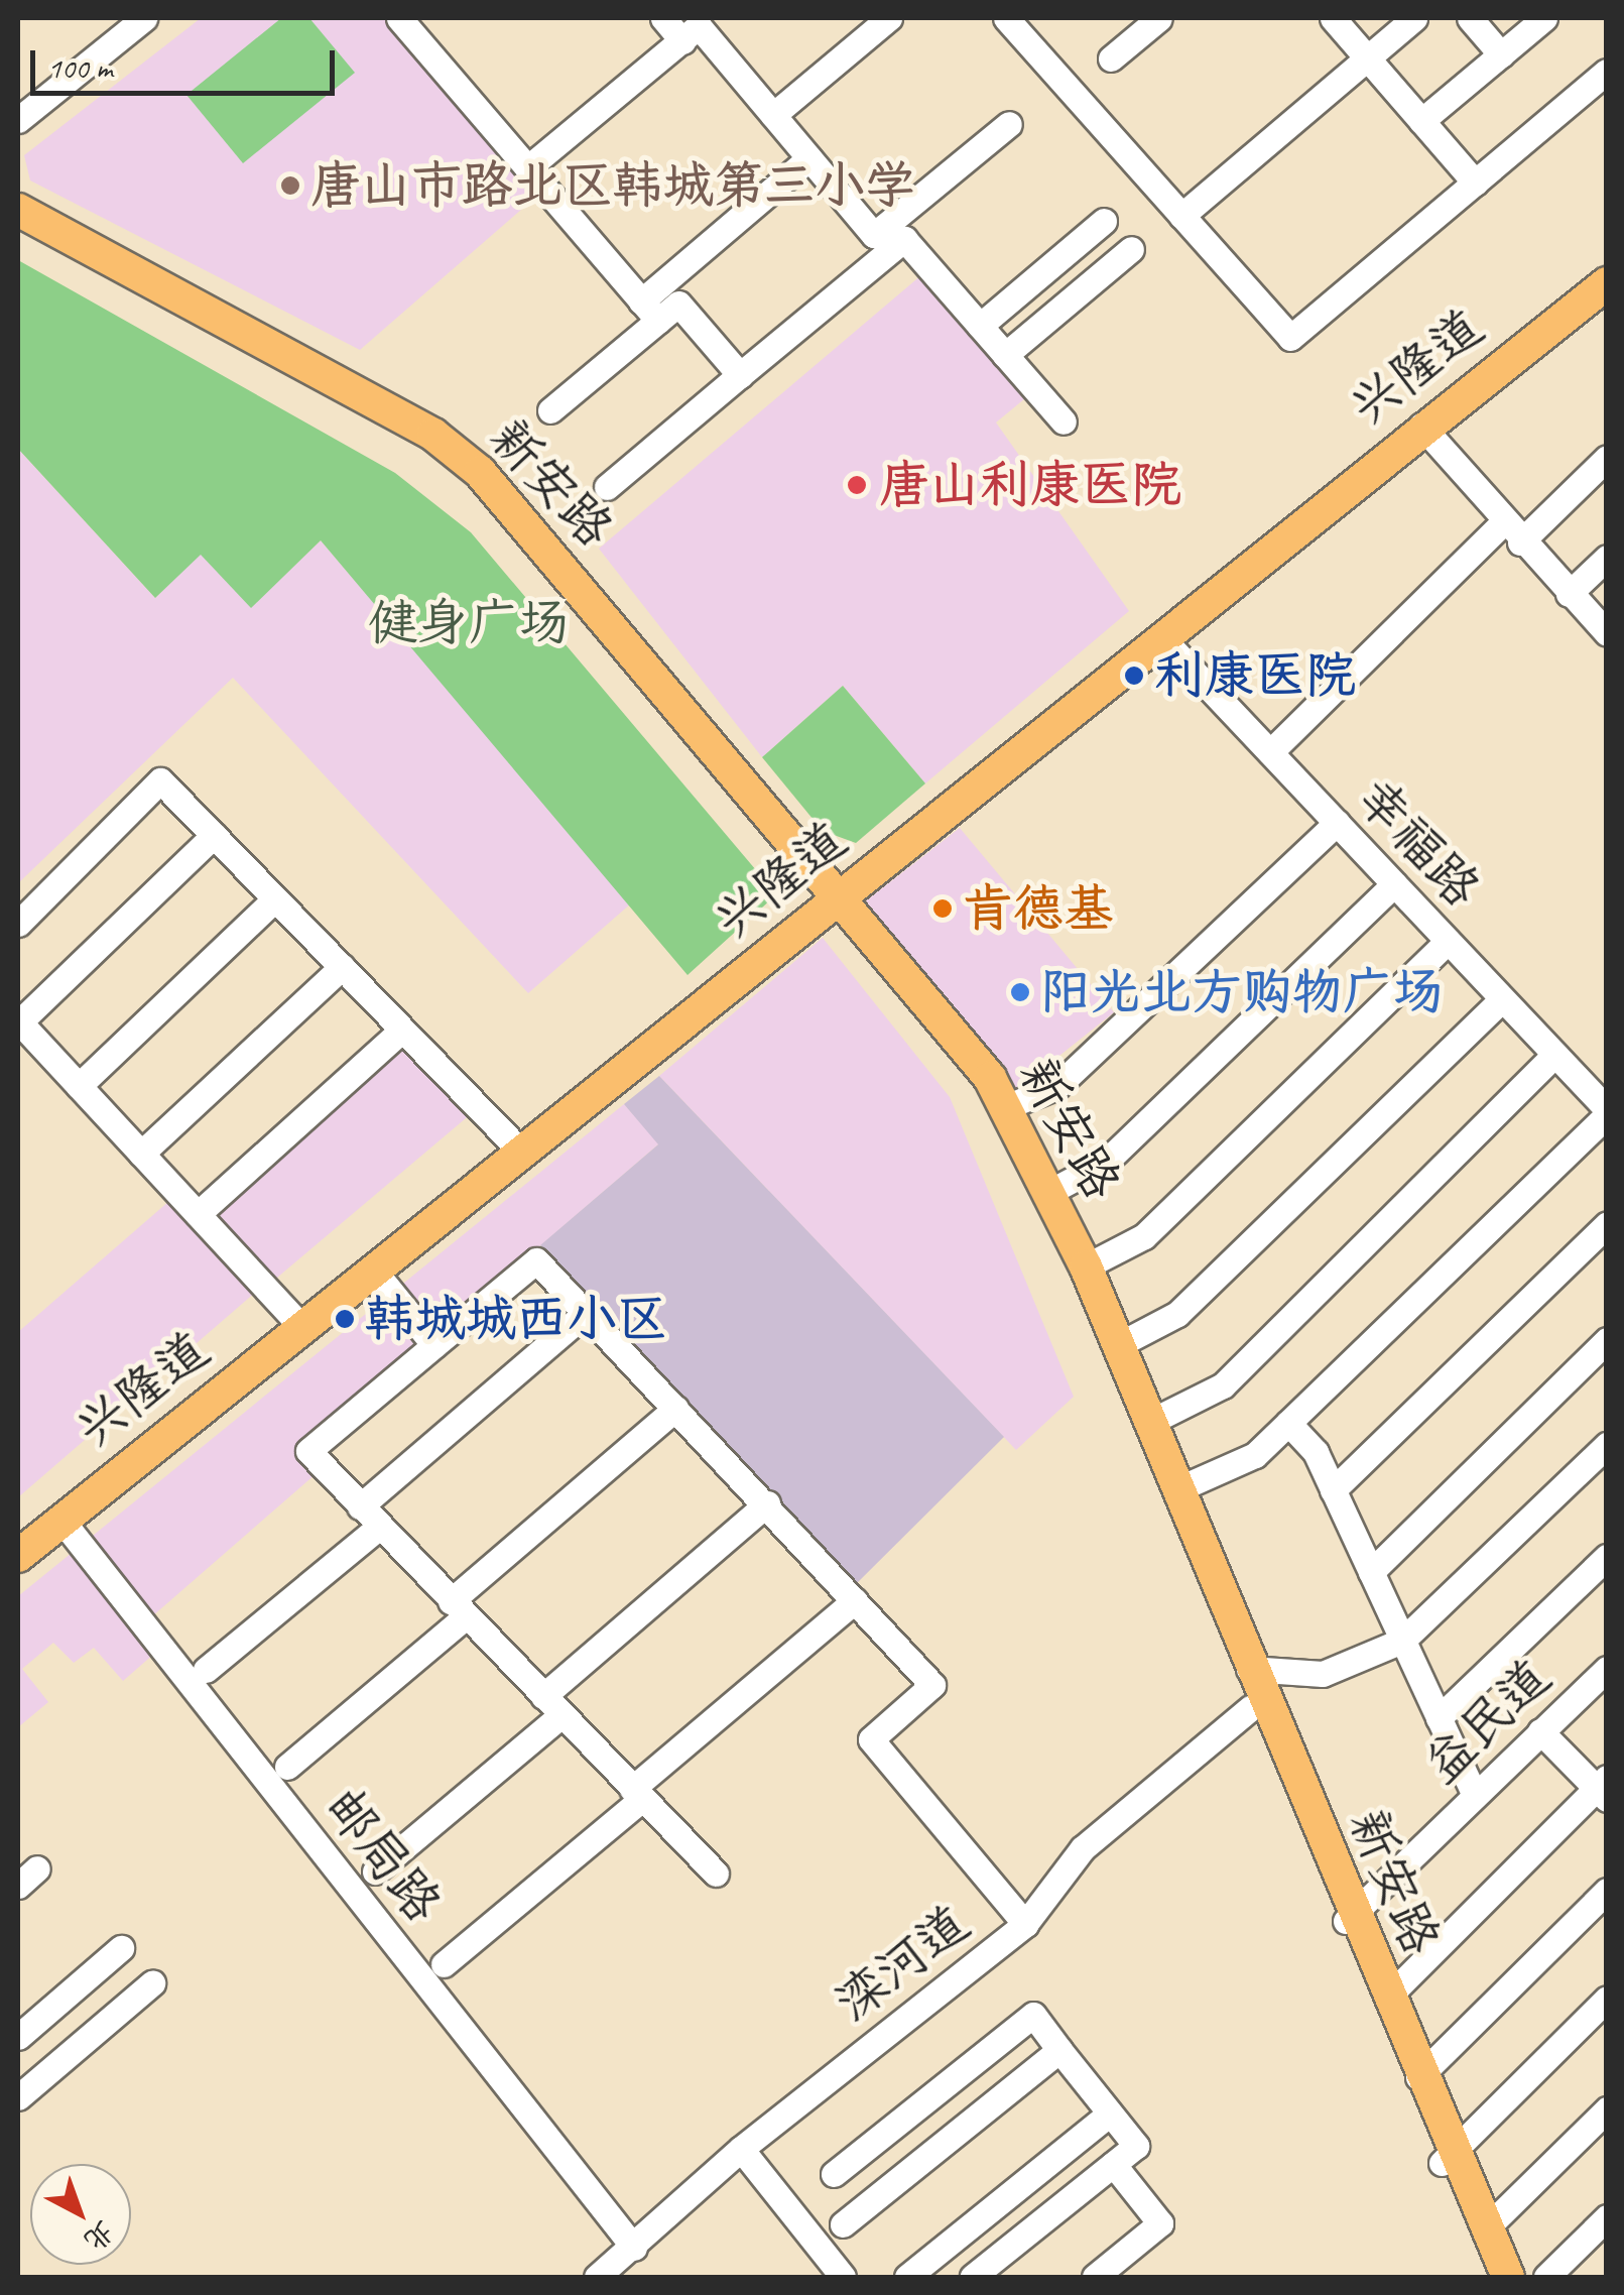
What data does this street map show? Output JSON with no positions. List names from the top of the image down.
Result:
{
  "streets": {
    "main road": ["兴隆道", "新安路"],
    "street": [
      "幸福路",
      "益民道",
      "邮局路",
      "滦河道"
    ]
  },
  "crossings": [
    ["兴隆道", "新安路"],
    ["兴隆道", "幸福路"],
    ["兴隆道", "邮局路"],
    ["新安路", "益民道"],
    ["新安路", "滦河道"],
    ["邮局路", "滦河道"]
  ],
  "parks": ["健身广场"],
  "places": [
    "唐山市路北区韩城第三小学",
    "唐山利康医院",
    "利康医院",
    "肯德基",
    "阳光北方购物广场",
    "韩城城西小区"
  ],
  "scale_bar": "100 m",
  "north": "bottom right"
}
